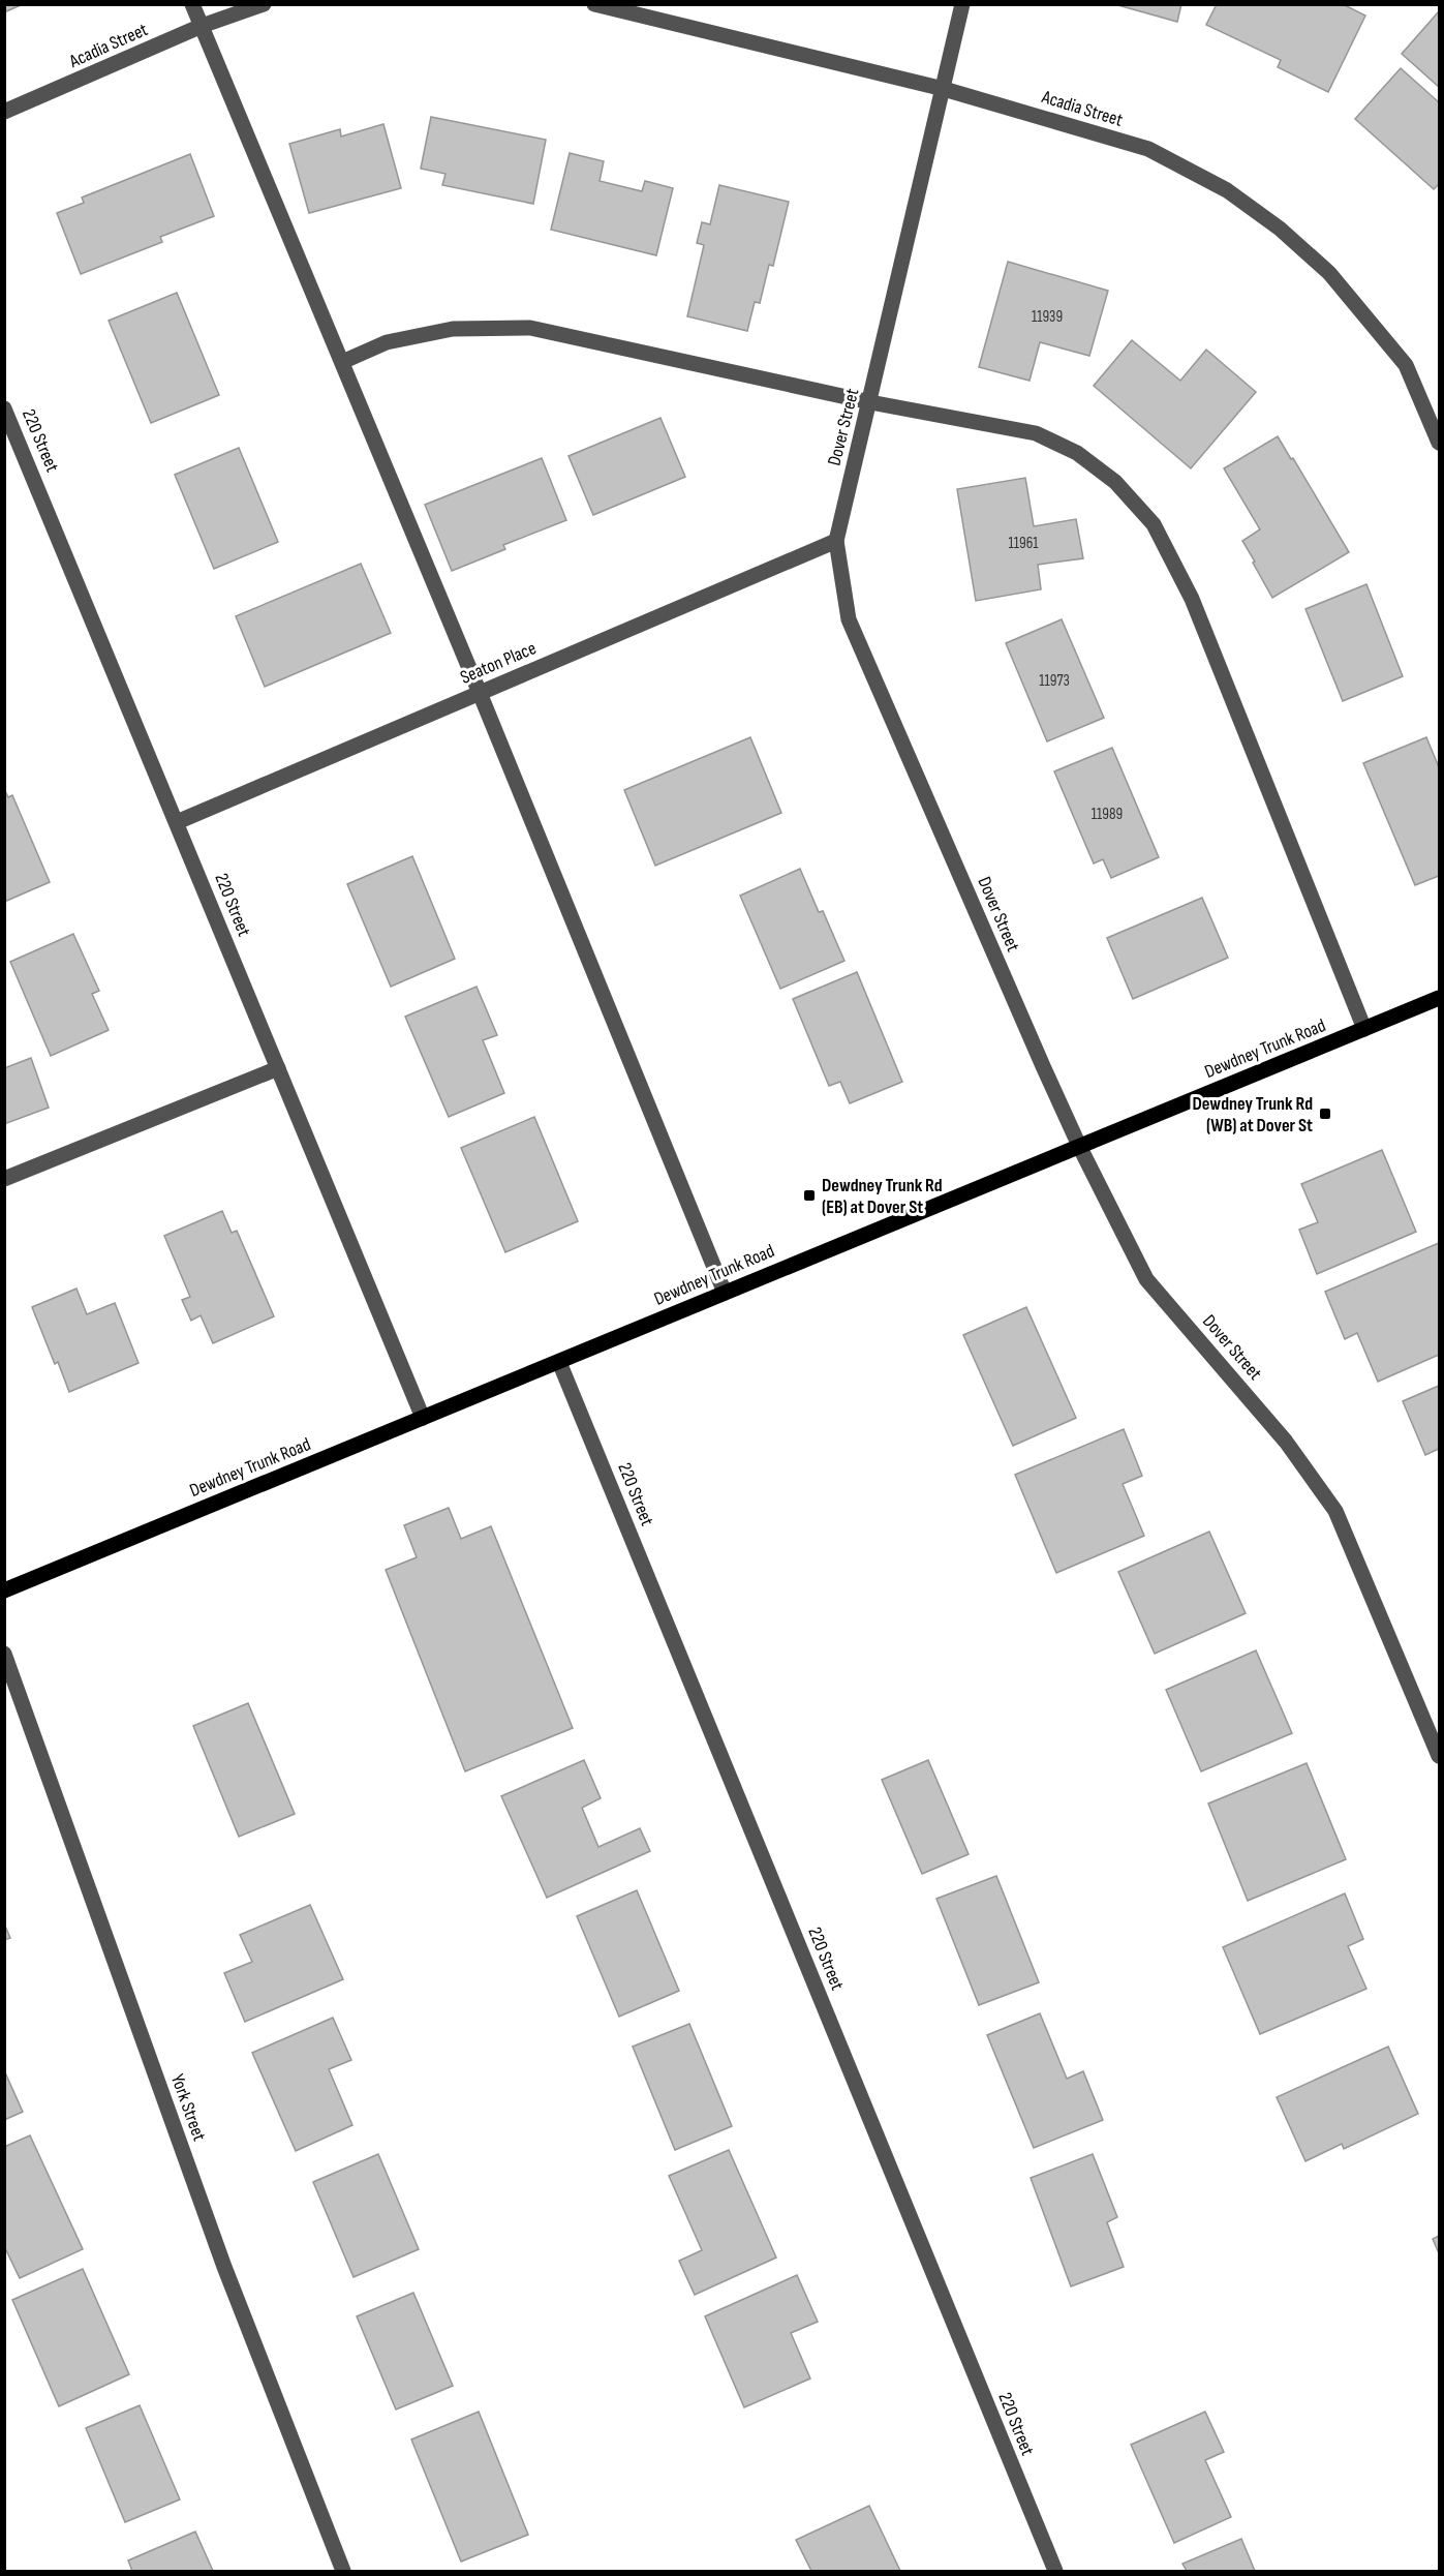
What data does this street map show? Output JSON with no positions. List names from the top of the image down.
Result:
{
  "streets": {
    "main road": ["Dewdney Trunk Road"],
    "street": [
      "Acadia Street",
      "Dover Street",
      "220 Street",
      "Seaton Place",
      "York Street"
    ]
  },
  "crossings": [
    ["Acadia Street", "Dover Street"],
    ["Dover Street", "Seaton Place"],
    ["Dover Street", "Dewdney Trunk Road"],
    ["220 Street", "Seaton Place"],
    ["220 Street", "Dewdney Trunk Road"]
  ],
  "places": {
    "transit": ["Dewdney Trunk Rd (WB) at Dover St", "Dewdney Trunk Rd (EB) at Dover St"]
  },
  "house_numbers": [
    "11939",
    "11961",
    "11973",
    "11989"
  ]
}
